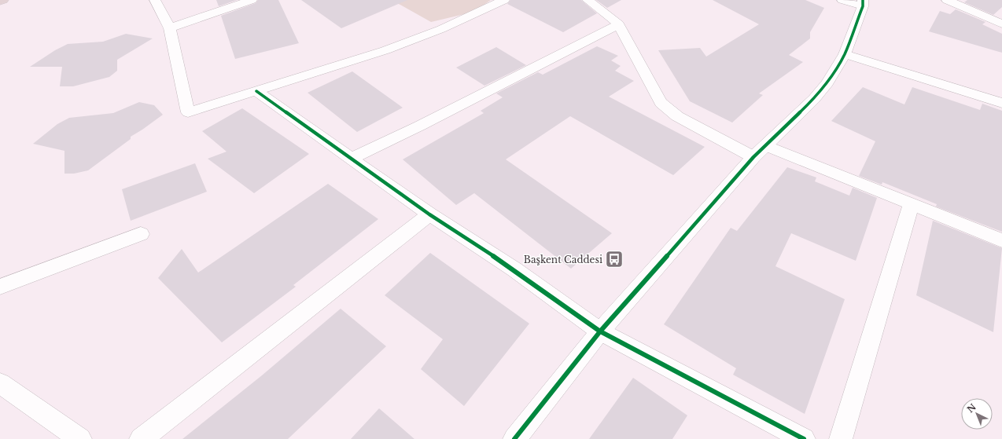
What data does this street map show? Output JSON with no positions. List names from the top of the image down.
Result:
{
  "places": {
    "bus stop": ["Başkent Caddesi"]
  },
  "north": "top left"
}
